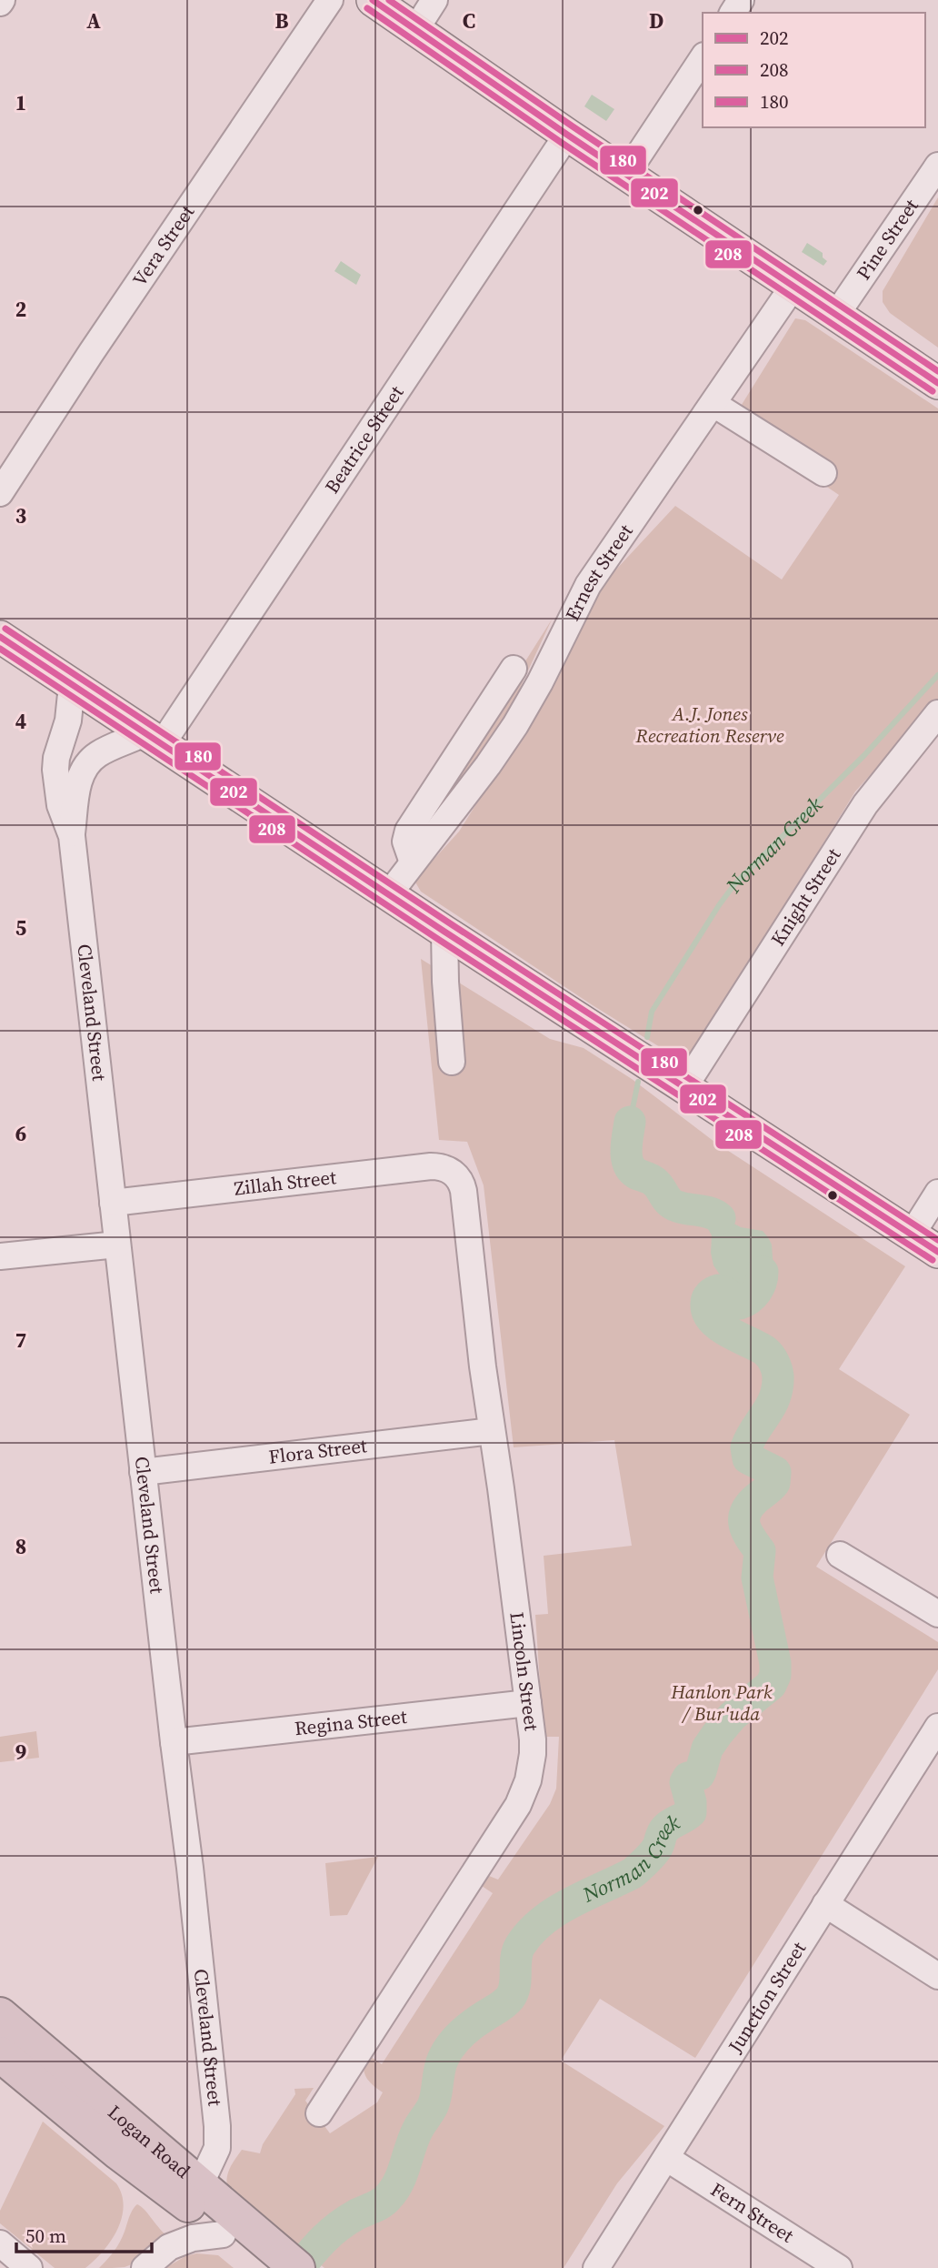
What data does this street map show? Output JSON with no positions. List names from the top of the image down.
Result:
{
  "streets": {
    "highway": ["Logan Road"],
    "street": [
      "Pine Street",
      "Vera Street",
      "Beatrice Street",
      "Ernest Street",
      "Knight Street",
      "Cleveland Street",
      "Zillah Street",
      "Flora Street",
      "Lincoln Street",
      "Regina Street",
      "Junction Street",
      "Fern Street"
    ]
  },
  "crossings": [
    ["Beatrice Street", "Cleveland Street"],
    ["Cleveland Street", "Zillah Street"],
    ["Cleveland Street", "Flora Street"],
    ["Cleveland Street", "Regina Street"],
    ["Cleveland Street", "Logan Road"],
    ["Zillah Street", "Lincoln Street"],
    ["Flora Street", "Lincoln Street"],
    ["Lincoln Street", "Regina Street"],
    ["Junction Street", "Fern Street"]
  ],
  "water": ["Norman Creek"],
  "parks": ["A.J. Jones Recreation Reserve", "Hanlon Park / Bur'uda"],
  "lines": ["transit line 202", "transit line 180", "transit line 208"],
  "legend": ["202", "208", "180"],
  "scale_bar": "50 m",
  "grid": {
    "columns": [
      "A",
      "B",
      "C",
      "D"
    ],
    "rows": [
      "1",
      "2",
      "3",
      "4",
      "5",
      "6",
      "7",
      "8",
      "9"
    ]
  }
}
